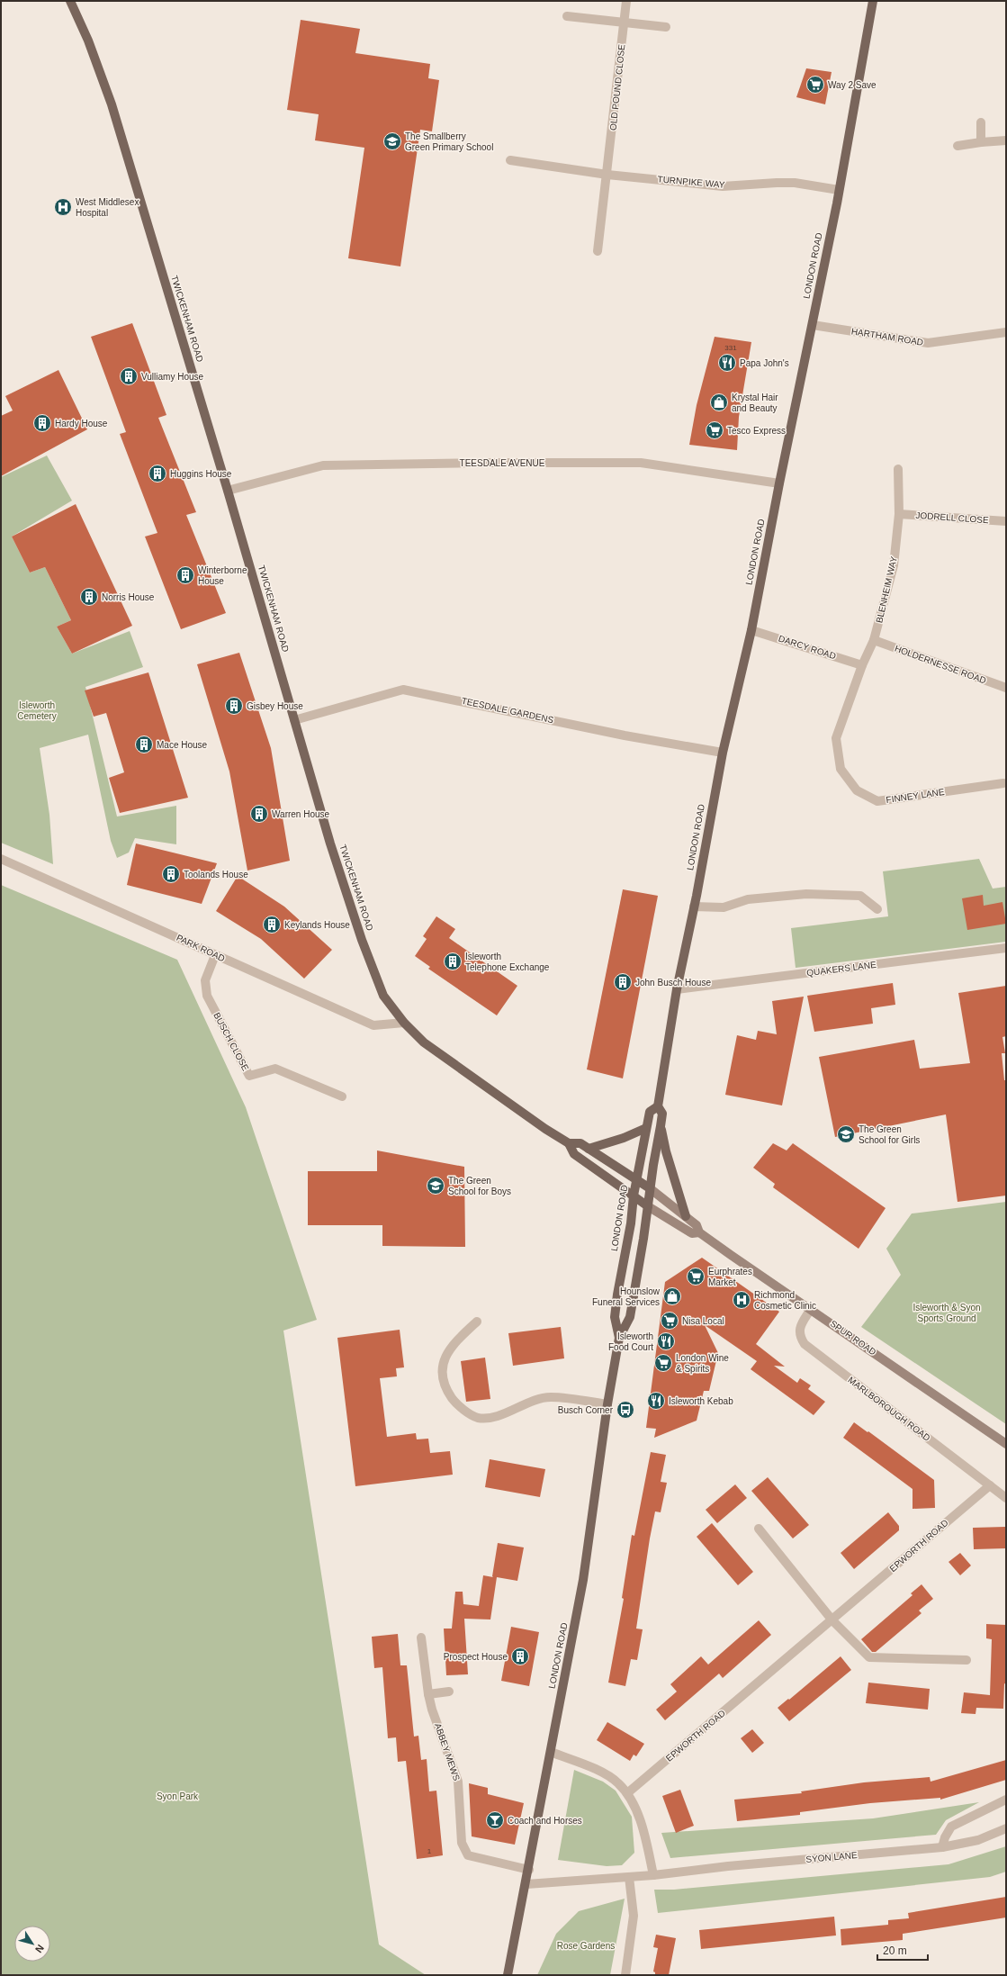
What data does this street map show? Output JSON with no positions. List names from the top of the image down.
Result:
{
  "streets": {
    "main road": ["LONDON ROAD", "TWICKENHAM ROAD", "SPUR ROAD"],
    "street": [
      "OLD POUND CLOSE",
      "TURNPIKE WAY",
      "HARTHAM ROAD",
      "TEESDALE AVENUE",
      "JODRELL CLOSE",
      "BLENHEIM WAY",
      "DARCY ROAD",
      "HOLDERNESSE ROAD",
      "TEESDALE GARDENS",
      "FINNEY LANE",
      "PARK ROAD",
      "QUAKERS LANE",
      "BUSCH CLOSE",
      "MARLBOROUGH ROAD",
      "EPWORTH ROAD",
      "ABBEY MEWS",
      "SYON LANE"
    ]
  },
  "crossings": [
    ["OLD POUND CLOSE", "TURNPIKE WAY"],
    ["TURNPIKE WAY", "LONDON ROAD"],
    ["LONDON ROAD", "TWICKENHAM ROAD"],
    ["LONDON ROAD", "HARTHAM ROAD"],
    ["LONDON ROAD", "TEESDALE AVENUE"],
    ["LONDON ROAD", "DARCY ROAD"],
    ["LONDON ROAD", "TEESDALE GARDENS"],
    ["LONDON ROAD", "QUAKERS LANE"],
    ["LONDON ROAD", "SPUR ROAD"],
    ["LONDON ROAD", "ABBEY MEWS"],
    ["LONDON ROAD", "SYON LANE"],
    ["TWICKENHAM ROAD", "TEESDALE AVENUE"],
    ["TWICKENHAM ROAD", "TEESDALE GARDENS"],
    ["TWICKENHAM ROAD", "PARK ROAD"],
    ["TWICKENHAM ROAD", "SPUR ROAD"],
    ["JODRELL CLOSE", "BLENHEIM WAY"],
    ["BLENHEIM WAY", "DARCY ROAD"],
    ["BLENHEIM WAY", "HOLDERNESSE ROAD"],
    ["BLENHEIM WAY", "FINNEY LANE"],
    ["DARCY ROAD", "FINNEY LANE"],
    ["PARK ROAD", "BUSCH CLOSE"],
    ["SPUR ROAD", "MARLBOROUGH ROAD"],
    ["MARLBOROUGH ROAD", "EPWORTH ROAD"]
  ],
  "parks": [
    "Isleworth Cemetery",
    "Isleworth & Syon Sports Ground",
    "Syon Park",
    "Rose Gardens"
  ],
  "places": {
    "supermarket": [
      "Way 2 Save",
      "Tesco Express",
      "Eurphrates Market",
      "Nisa Local",
      "London Wine & Spirits"
    ],
    "school or university": ["The Smallberry Green Primary School", "The Green School for Girls", "The Green School for Boys"],
    "hospital": ["West Middlesex Hospital", "Richmond Cosmetic Clinic"],
    "restaurant": ["Papa John's", "Isleworth Food Court", "Isleworth Kebab"],
    "building": [
      "Vulliamy House",
      "Hardy House",
      "Huggins House",
      "Winterborne House",
      "Norris House",
      "Gisbey House",
      "Mace House",
      "Warren House",
      "Toolands House",
      "Keylands House",
      "Isleworth Telephone Exchange",
      "John Busch House",
      "Prospect House"
    ],
    "shop": ["Krystal Hair and Beauty", "Hounslow Funeral Services"],
    "bus stop": ["Busch Corner"],
    "bar": ["Coach and Horses"]
  },
  "house_numbers": ["331", "1"],
  "scale_bar": "20 m",
  "north": "bottom right"
}
